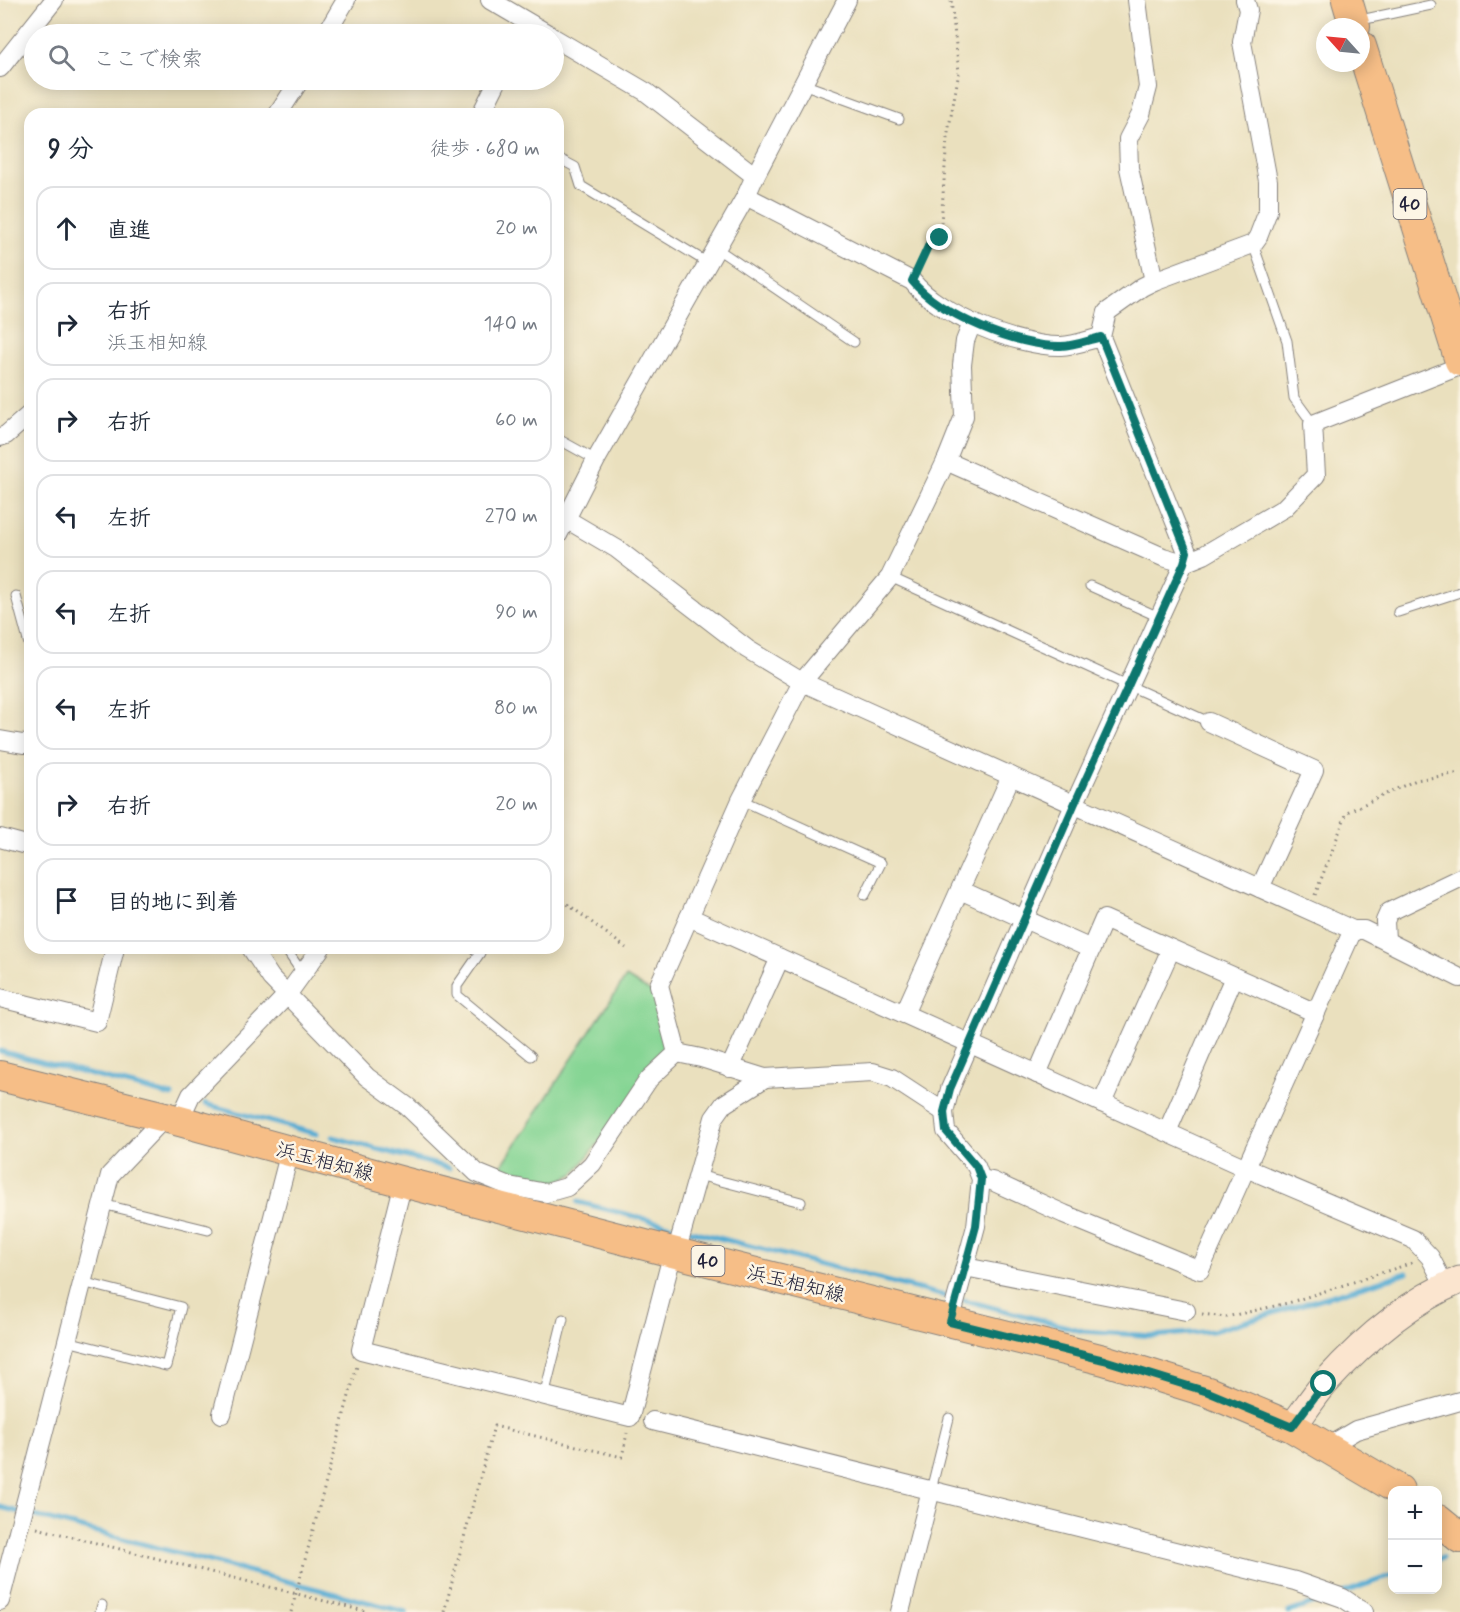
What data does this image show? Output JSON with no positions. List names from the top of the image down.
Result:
{
  "streets": {
    "main road": ["40", "浜玉相知線"]
  },
  "north": "top left",
  "page": {
    "search": "ここで検索",
    "heading": ["9 分", "徒歩 · 680 m"],
    "list": [
      ["直進", "20 m"],
      ["右折", "浜玉相知線", "140 m"],
      ["右折", "60 m"],
      ["左折", "270 m"],
      ["左折", "90 m"],
      ["左折", "80 m"],
      ["右折", "20 m"],
      "目的地に到着"
    ],
    "map_buttons": ["+", "−"]
  }
}
